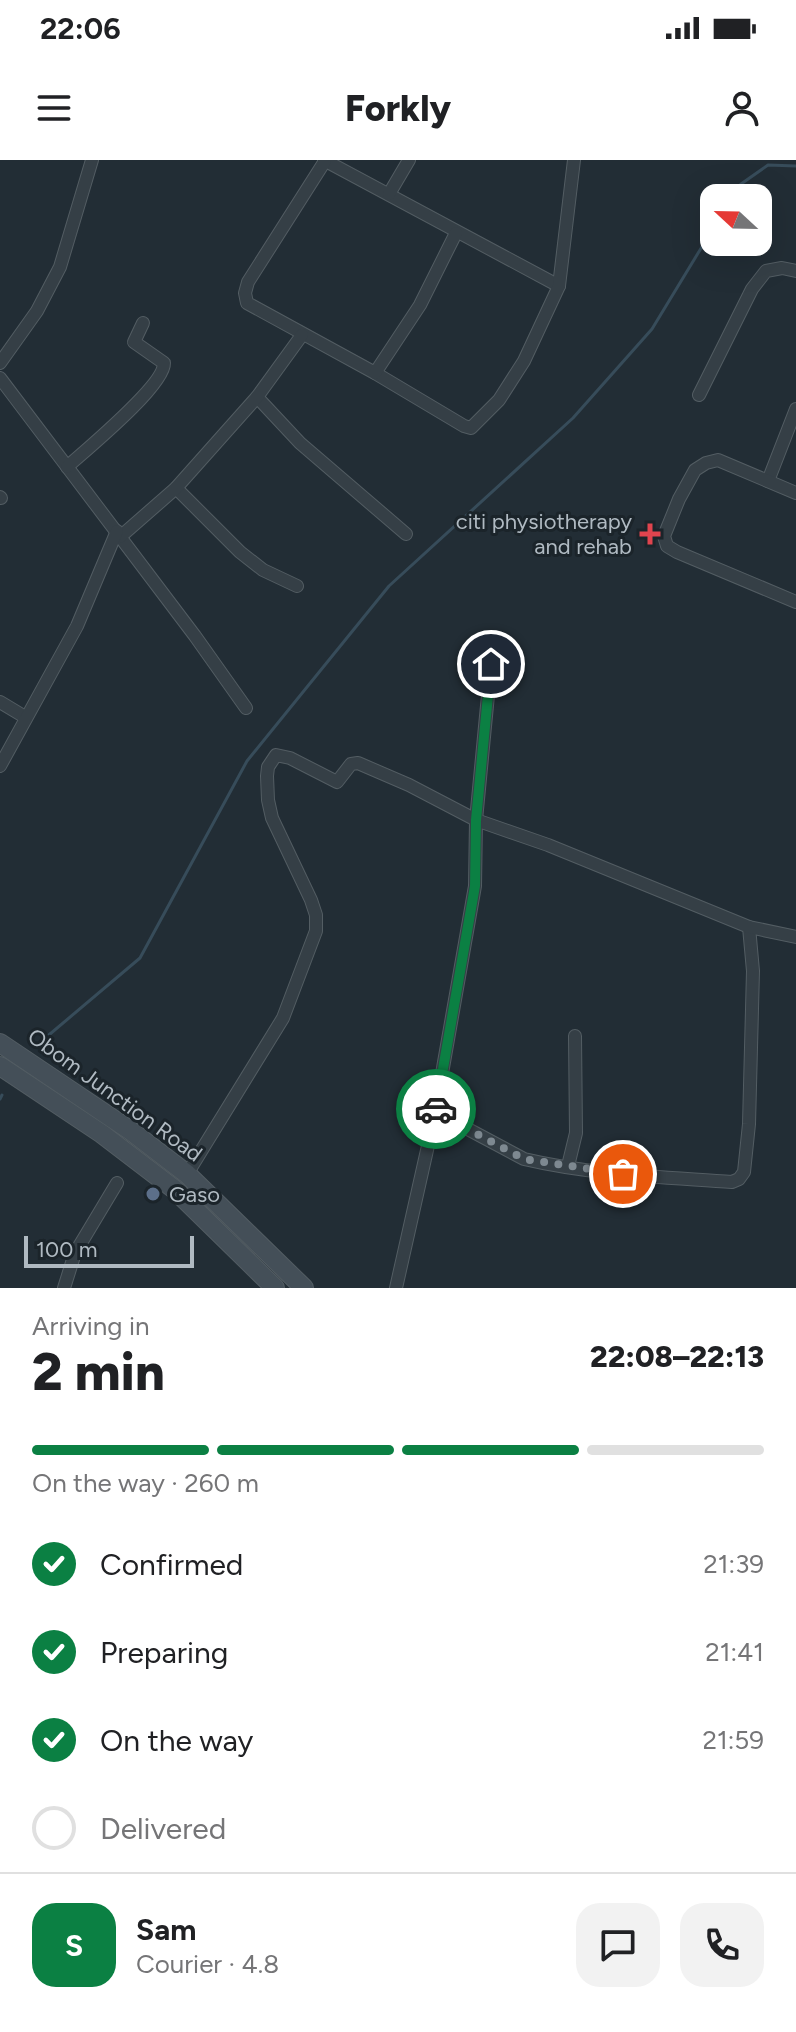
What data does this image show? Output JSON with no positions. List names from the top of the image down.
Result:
{
  "streets": {
    "main road": ["Obom Junction Road"]
  },
  "places": {
    "health": ["citi physiotherapy and rehab"],
    "other": ["Gaso"]
  },
  "scale_bar": "100 m",
  "north": "left",
  "page": {
    "status": "22:06",
    "header": "Forkly",
    "scale": "100 m",
    "heading": ["2 min", "Arriving in", "22:08–22:13"],
    "panel": ["Sam", "Courier · 4.8"],
    "bar": "On the way · 260 m",
    "list": [
      ["Confirmed", "21:39"],
      ["Preparing", "21:41"],
      ["On the way", "21:59"],
      "Delivered"
    ],
    "round": "S"
  }
}
